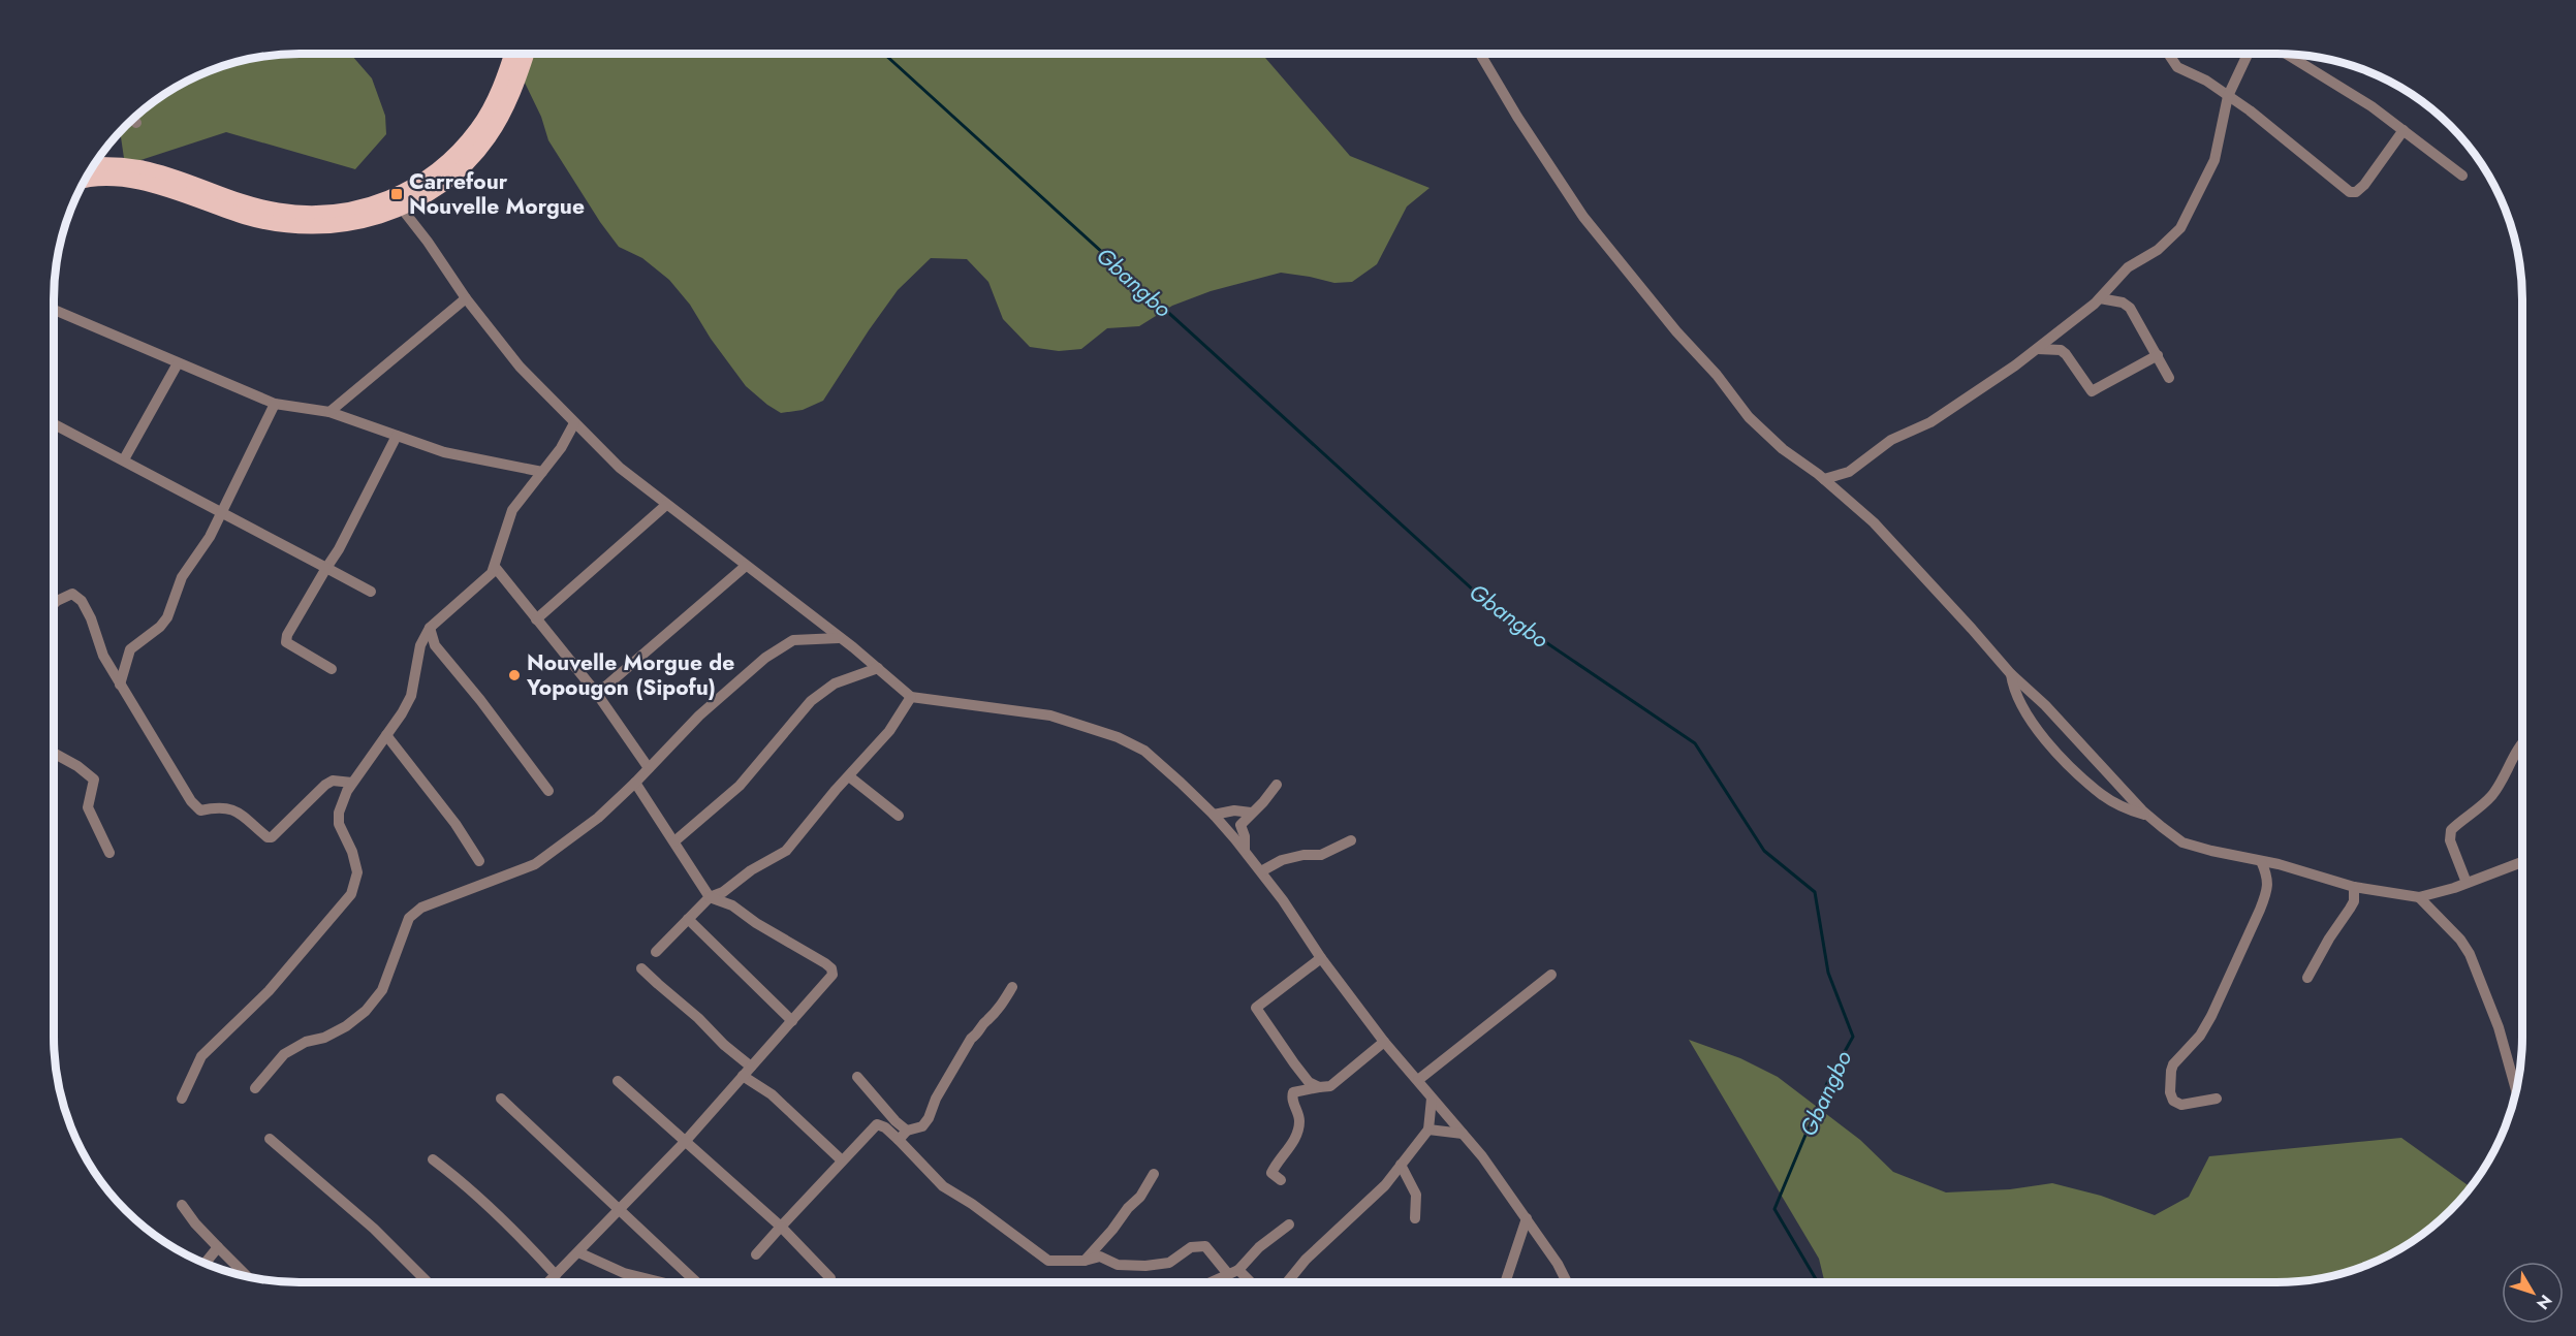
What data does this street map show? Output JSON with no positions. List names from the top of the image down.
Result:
{
  "water": ["Gbangbo"],
  "places": {
    "transit": ["Carrefour Nouvelle Morgue"],
    "other": ["Nouvelle Morgue de Yopougon (Sipofu)"]
  },
  "north": "bottom right"
}
